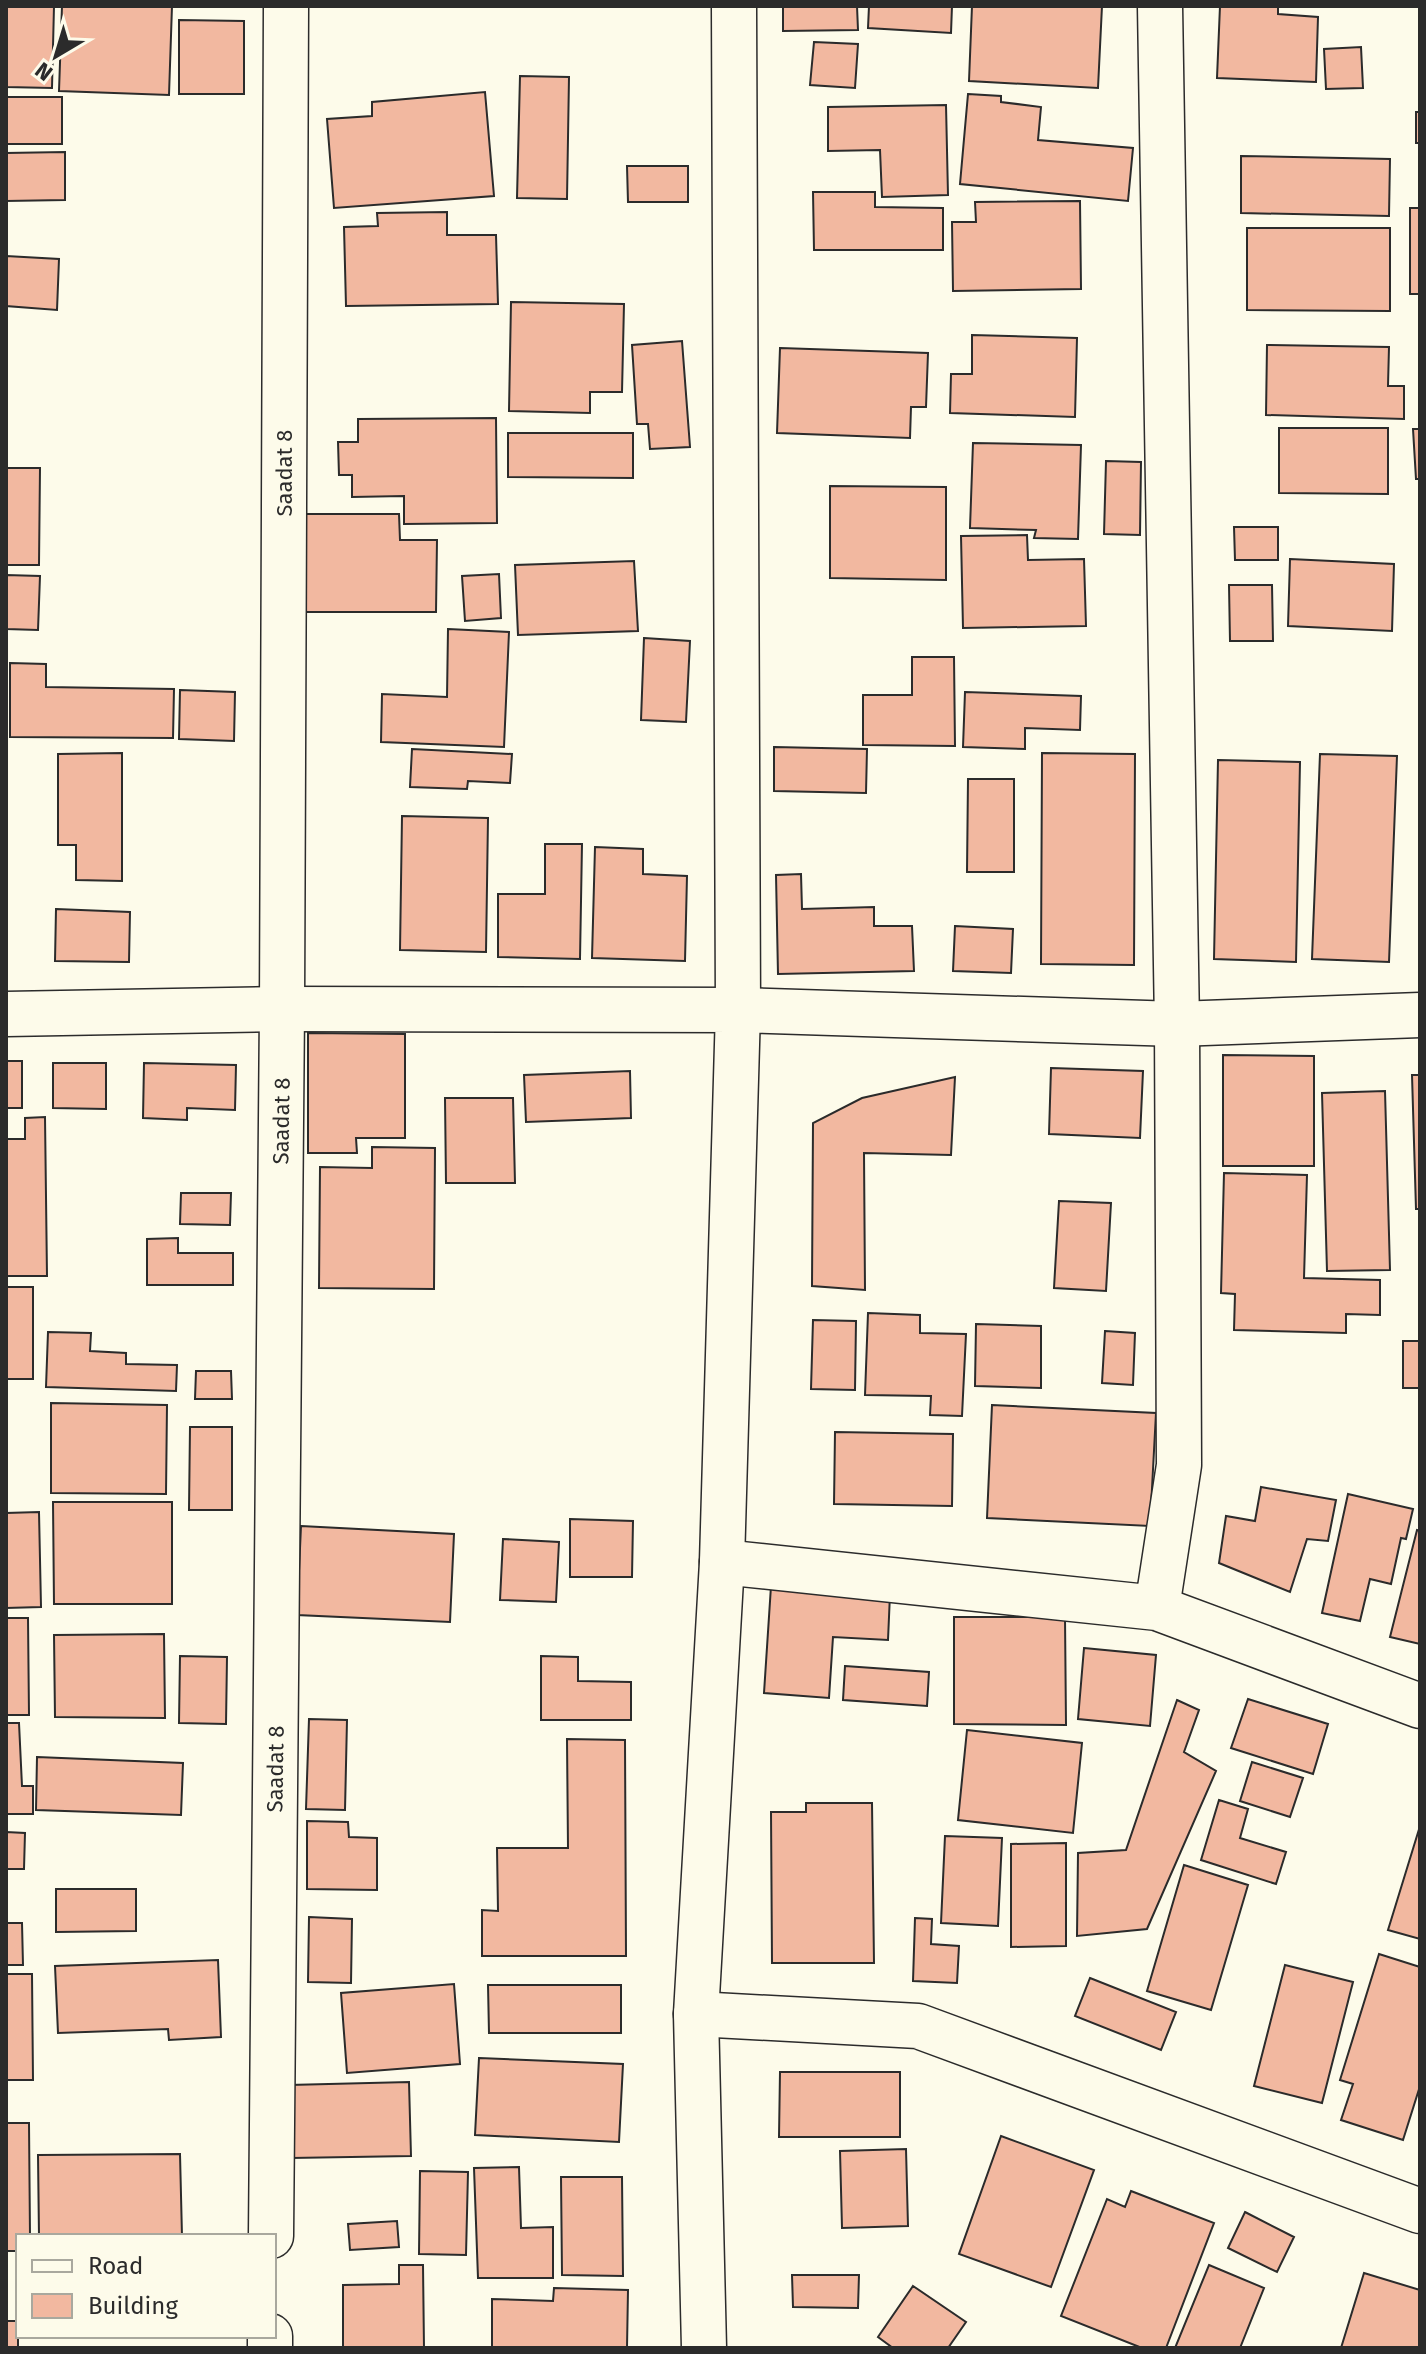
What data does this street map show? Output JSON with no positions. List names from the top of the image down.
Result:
{
  "streets": {
    "street": ["Saadat 8"]
  },
  "legend": ["Road", "Building"],
  "north": "bottom left"
}
